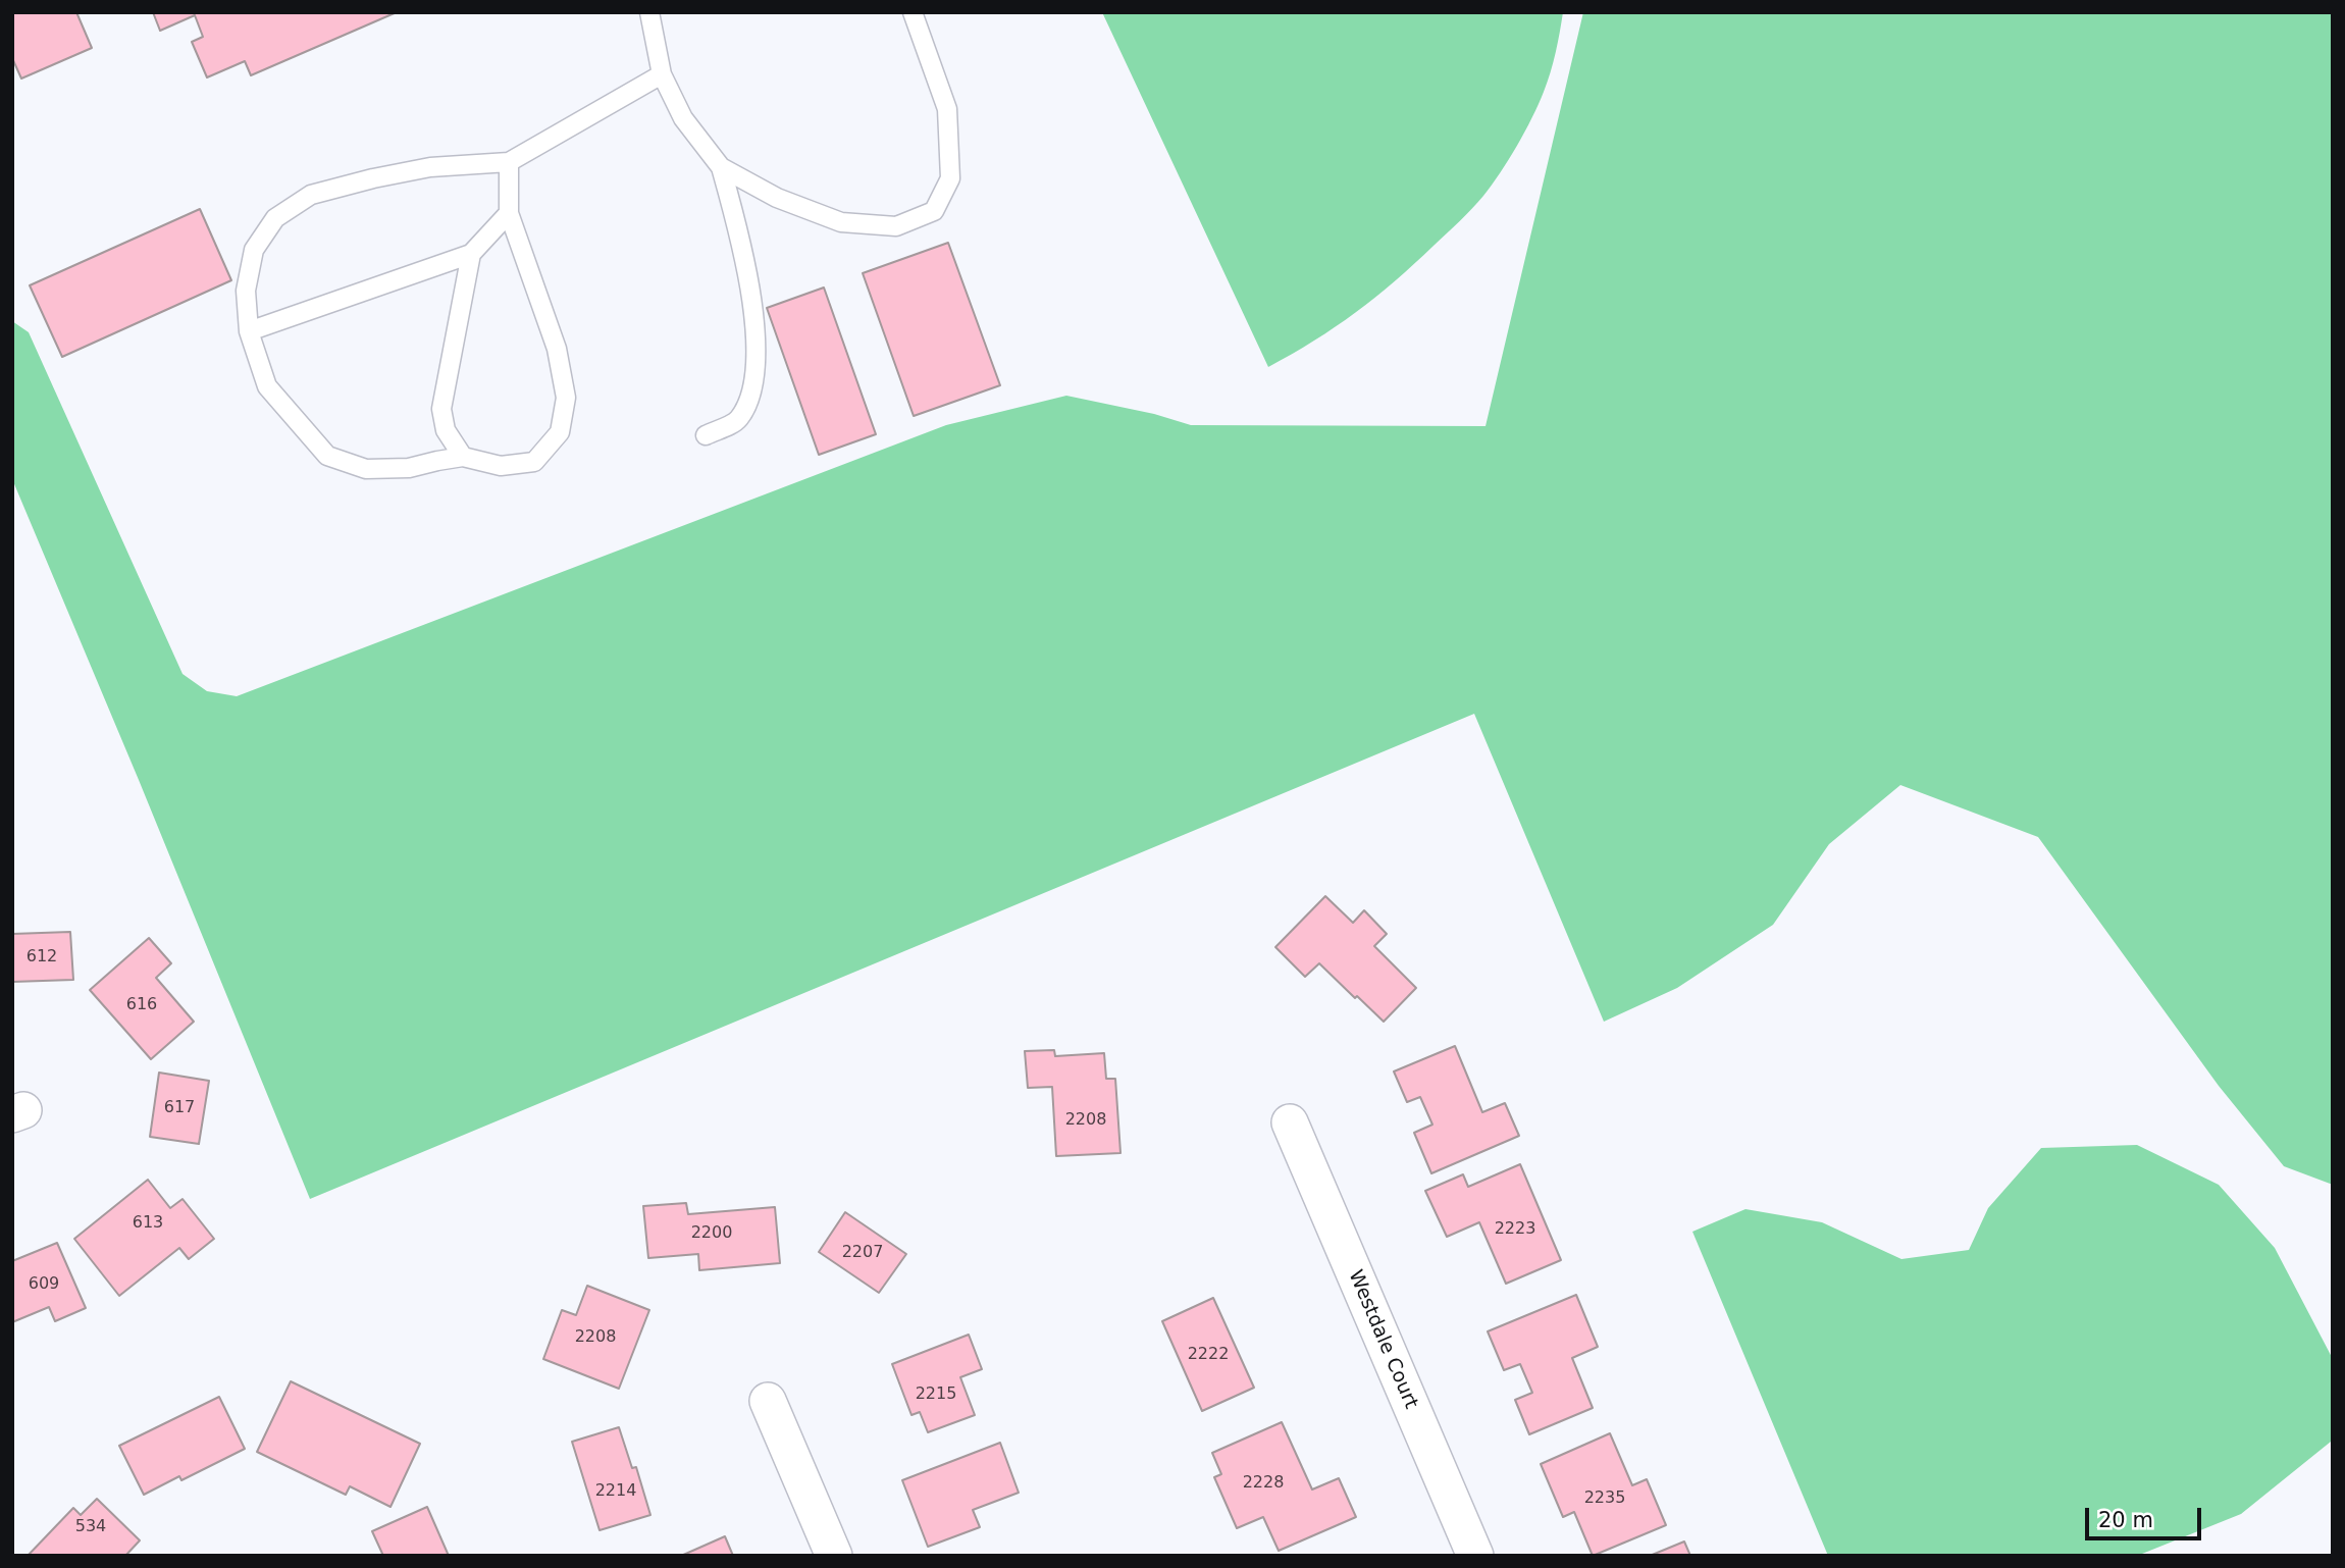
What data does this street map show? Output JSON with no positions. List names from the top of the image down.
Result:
{
  "streets": {
    "street": ["Westdale Court"]
  },
  "house_numbers": [
    "612",
    "616",
    "617",
    "2208",
    "613",
    "2223",
    "2200",
    "2207",
    "609",
    "2208",
    "2222",
    "2215",
    "2228",
    "2214",
    "2235",
    "534"
  ],
  "scale_bar": "20 m"
}
